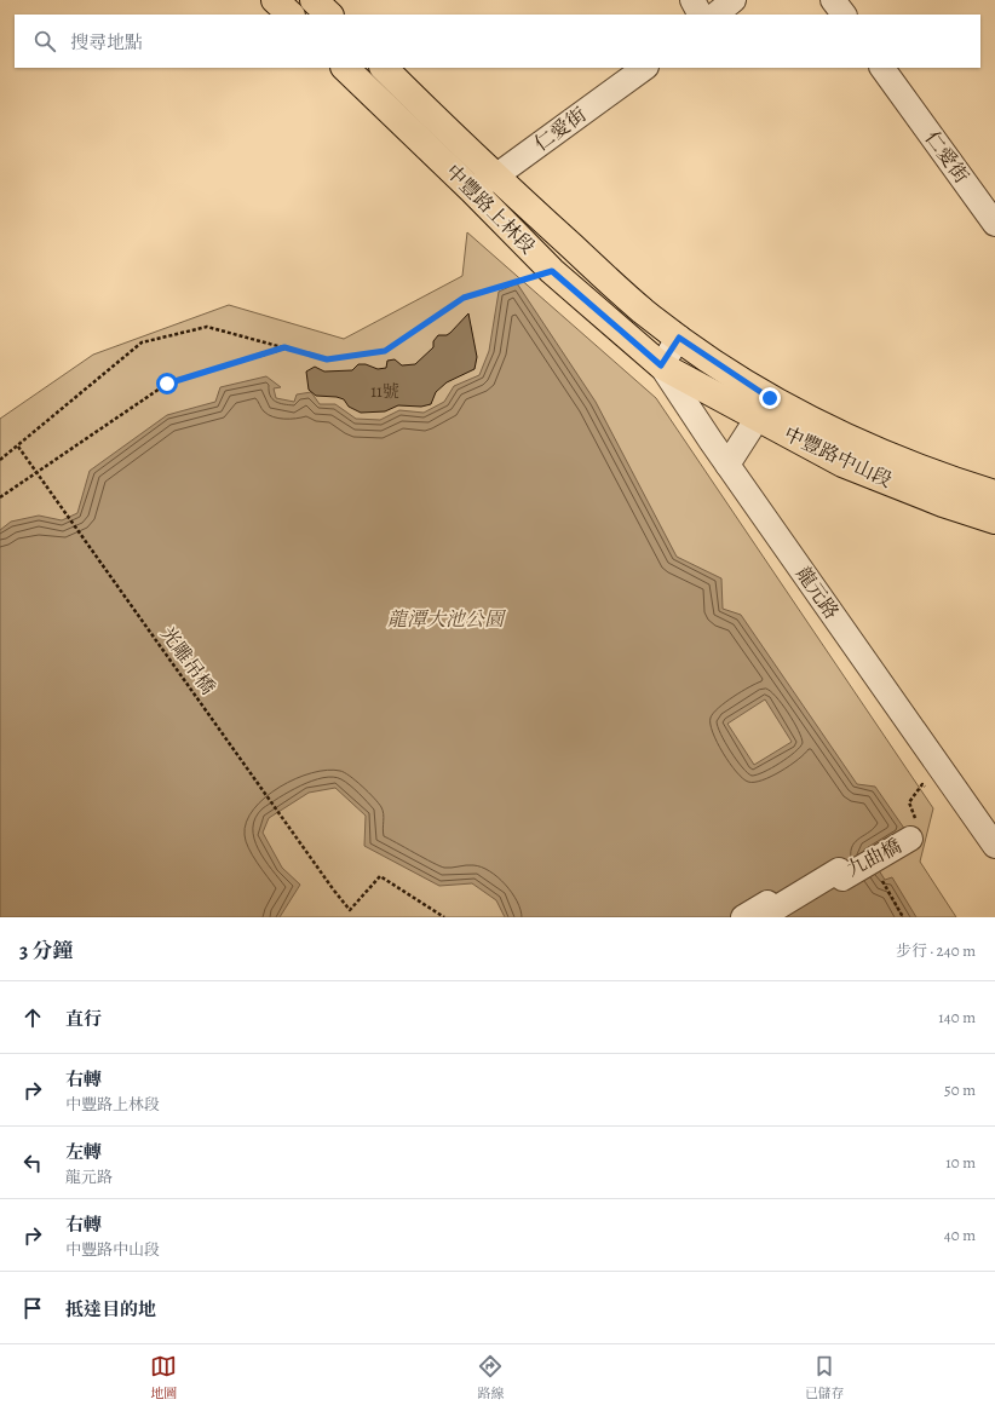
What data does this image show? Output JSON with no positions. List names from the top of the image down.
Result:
{
  "streets": {
    "main road": ["中豐路上林段", "中豐路中山段"],
    "street": ["仁愛街", "龍元路", "九曲橋"],
    "path": ["光雕吊橋"]
  },
  "crossings": [
    ["仁愛街", "中豐路上林段"],
    ["中豐路上林段", "中豐路中山段"],
    ["中豐路上林段", "龍元路"],
    ["中豐路中山段", "龍元路"]
  ],
  "parks": ["龍潭大池公園"],
  "house_numbers": ["11號"],
  "page": {
    "search": "搜尋地點",
    "heading": ["3 分鐘", "步行 · 240 m"],
    "list": [
      ["直行", "140 m"],
      ["右轉", "中豐路上林段", "50 m"],
      ["左轉", "龍元路", "10 m"],
      ["右轉", "中豐路中山段", "40 m"],
      "抵達目的地"
    ],
    "nav": ["地圖", "路線", "已儲存"]
  }
}
